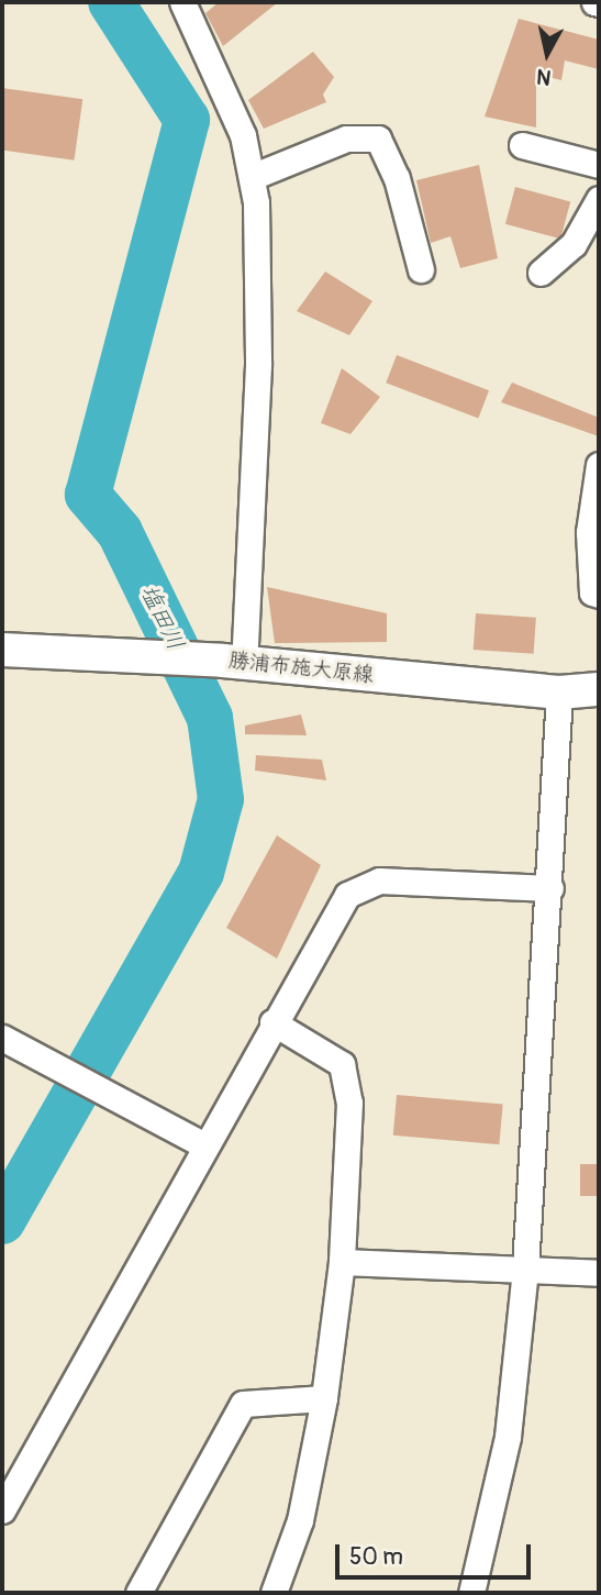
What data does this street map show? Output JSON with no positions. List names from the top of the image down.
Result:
{
  "streets": {
    "main road": ["勝浦布施大原線"]
  },
  "water": ["塩田川"],
  "scale_bar": "50 m",
  "north": "bottom"
}
